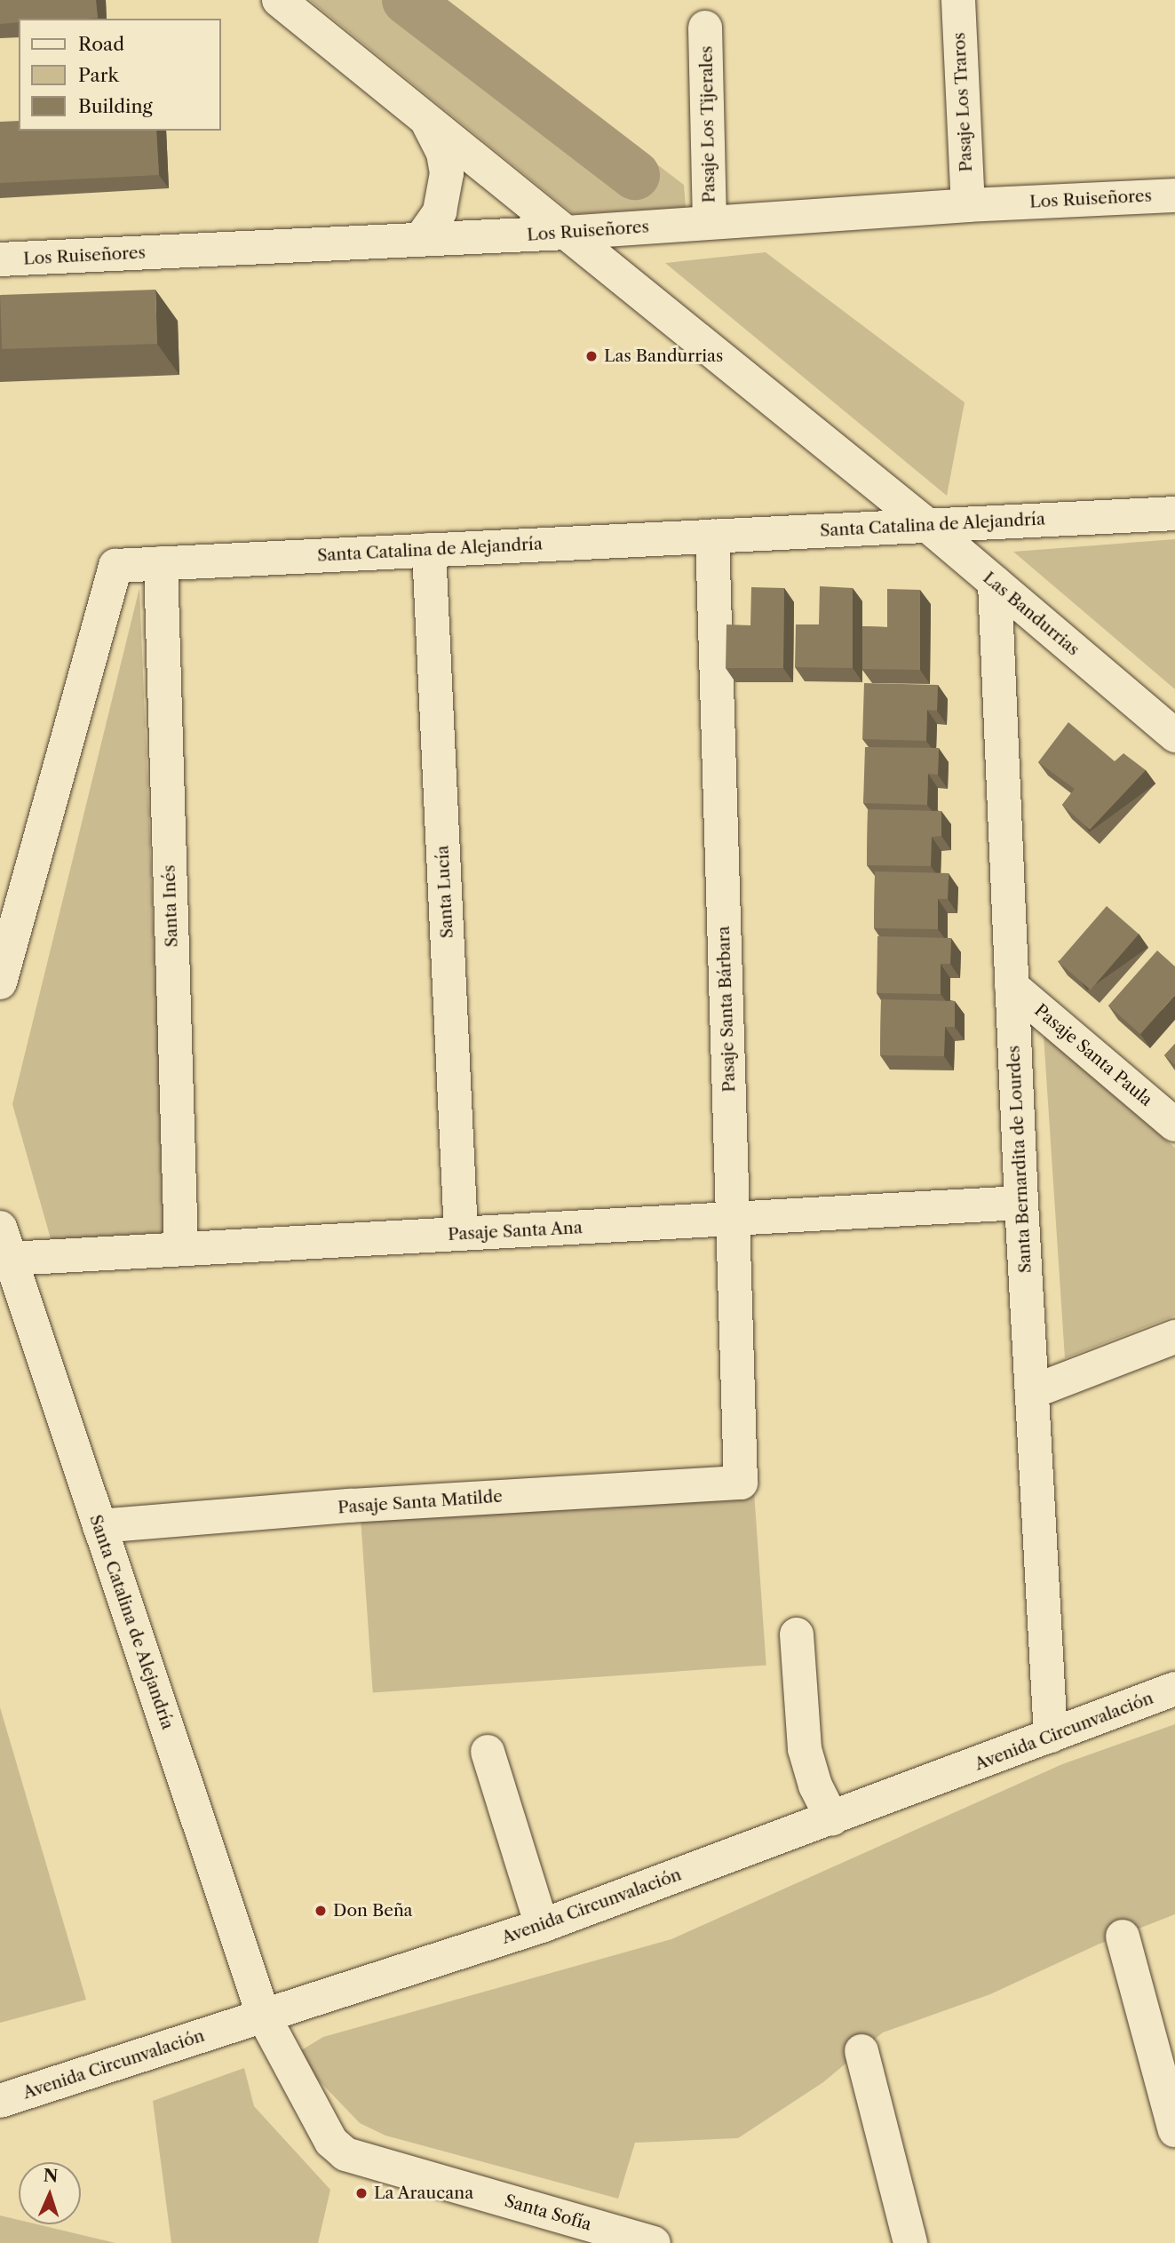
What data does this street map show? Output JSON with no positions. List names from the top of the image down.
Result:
{
  "streets": {
    "street": [
      "Pasaje Los Traros",
      "Pasaje Los Tijerales",
      "Los Ruiseñores",
      "Santa Catalina de Alejandría",
      "Las Bandurrias",
      "Santa Lucía",
      "Santa Inés",
      "Pasaje Santa Bárbara",
      "Pasaje Santa Paula",
      "Santa Bernardita de Lourdes",
      "Pasaje Santa Ana",
      "Pasaje Santa Matilde",
      "Avenida Circunvalación",
      "Santa Sofía"
    ]
  },
  "crossings": [
    ["Pasaje Los Traros", "Los Ruiseñores"],
    ["Pasaje Los Tijerales", "Los Ruiseñores"],
    ["Los Ruiseñores", "Las Bandurrias"],
    ["Santa Catalina de Alejandría", "Las Bandurrias"],
    ["Santa Catalina de Alejandría", "Santa Lucía"],
    ["Santa Catalina de Alejandría", "Santa Inés"],
    ["Santa Catalina de Alejandría", "Pasaje Santa Bárbara"],
    ["Santa Catalina de Alejandría", "Pasaje Santa Ana"],
    ["Santa Catalina de Alejandría", "Pasaje Santa Matilde"],
    ["Santa Catalina de Alejandría", "Avenida Circunvalación"],
    ["Santa Catalina de Alejandría", "Santa Sofía"],
    ["Las Bandurrias", "Santa Bernardita de Lourdes"],
    ["Santa Lucía", "Pasaje Santa Ana"],
    ["Santa Inés", "Pasaje Santa Ana"],
    ["Pasaje Santa Bárbara", "Pasaje Santa Ana"],
    ["Pasaje Santa Bárbara", "Pasaje Santa Matilde"],
    ["Pasaje Santa Paula", "Santa Bernardita de Lourdes"],
    ["Santa Bernardita de Lourdes", "Pasaje Santa Ana"],
    ["Santa Bernardita de Lourdes", "Avenida Circunvalación"],
    ["Avenida Circunvalación", "Santa Sofía"]
  ],
  "places": ["Las Bandurrias", "Don Beña", "La Araucana"],
  "legend": ["Road", "Park", "Building"],
  "north": "top"
}
